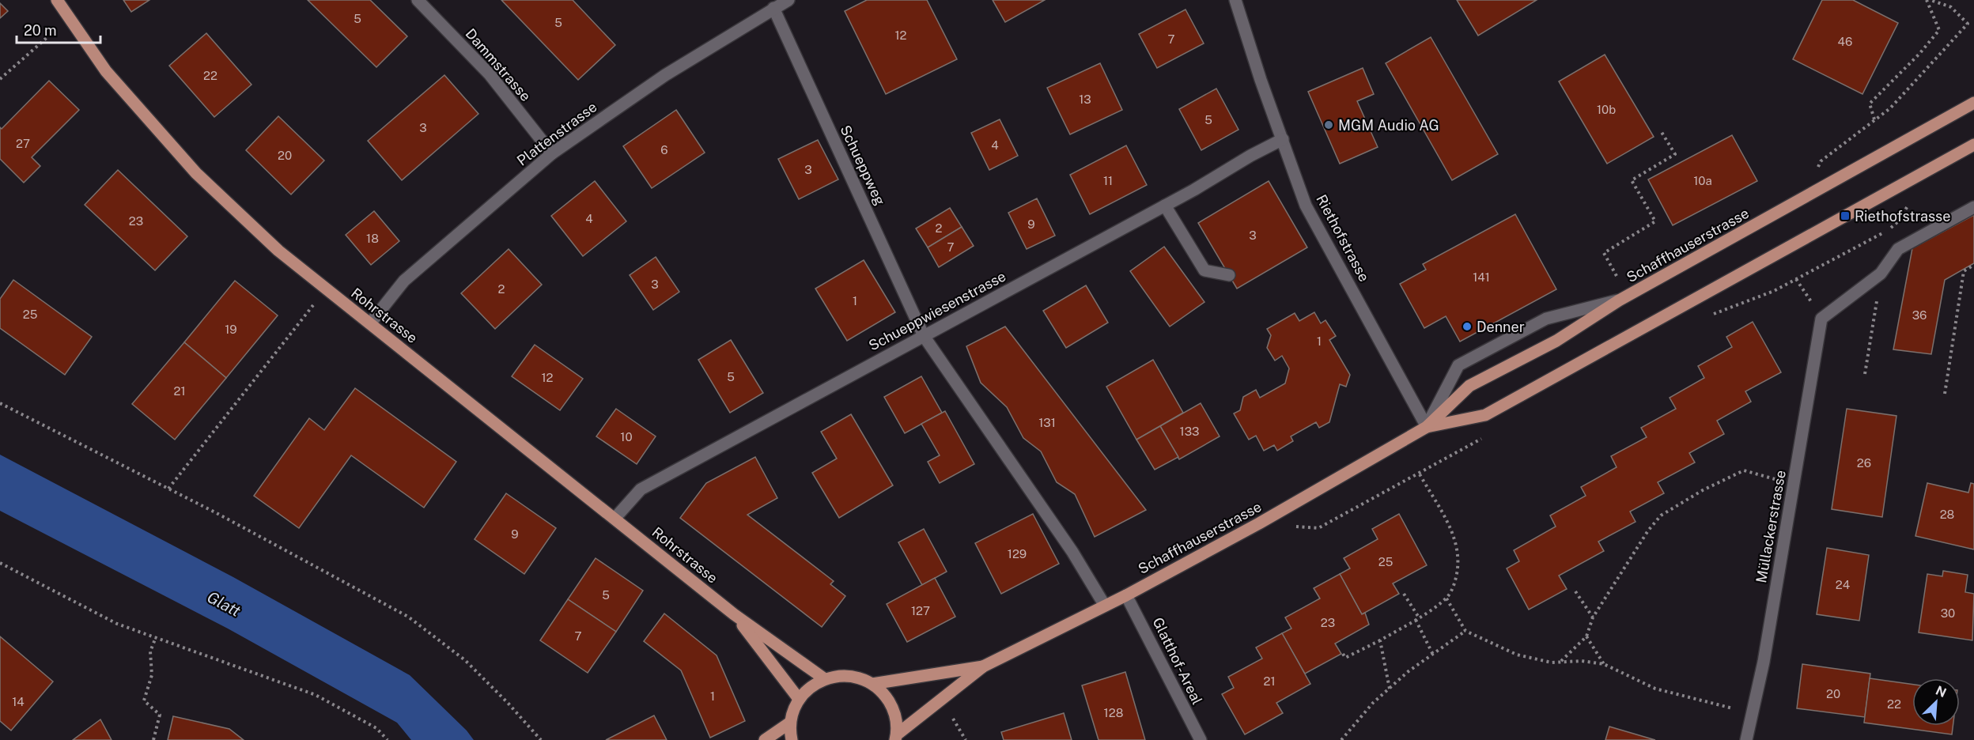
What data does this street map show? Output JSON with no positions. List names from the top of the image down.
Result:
{
  "streets": {
    "main road": ["Schaffhauserstrasse", "Rohrstrasse"],
    "street": [
      "Dammstrasse",
      "Plattenstrasse",
      "Schueppweg",
      "Riethofstrasse",
      "Schueppwiesenstrasse",
      "Müllackerstrasse",
      "Glatthof-Areal"
    ]
  },
  "crossings": [
    ["Dammstrasse", "Plattenstrasse"],
    ["Plattenstrasse", "Schueppweg"],
    ["Plattenstrasse", "Rohrstrasse"],
    ["Schueppweg", "Schaffhauserstrasse"],
    ["Schueppweg", "Schueppwiesenstrasse"],
    ["Riethofstrasse", "Schaffhauserstrasse"],
    ["Riethofstrasse", "Schueppwiesenstrasse"],
    ["Schaffhauserstrasse", "Rohrstrasse"],
    ["Schaffhauserstrasse", "Glatthof-Areal"],
    ["Schueppwiesenstrasse", "Rohrstrasse"]
  ],
  "water": ["Glatt"],
  "places": {
    "other": ["MGM Audio AG", "Denner"],
    "transit": ["Riethofstrasse"]
  },
  "house_numbers": [
    "5",
    "5",
    "12",
    "7",
    "46",
    "22",
    "13",
    "10b",
    "5",
    "3",
    "27",
    "4",
    "6",
    "20",
    "3",
    "11",
    "10a",
    "4",
    "23",
    "9",
    "2",
    "3",
    "18",
    "7",
    "141",
    "3",
    "2",
    "1",
    "25",
    "36",
    "19",
    "1",
    "5",
    "12",
    "21",
    "131",
    "133",
    "10",
    "26",
    "28",
    "9",
    "129",
    "25",
    "24",
    "5",
    "127",
    "30",
    "23",
    "7",
    "21",
    "20",
    "1",
    "14",
    "22",
    "128"
  ],
  "scale_bar": "20 m",
  "north": "top right"
}
